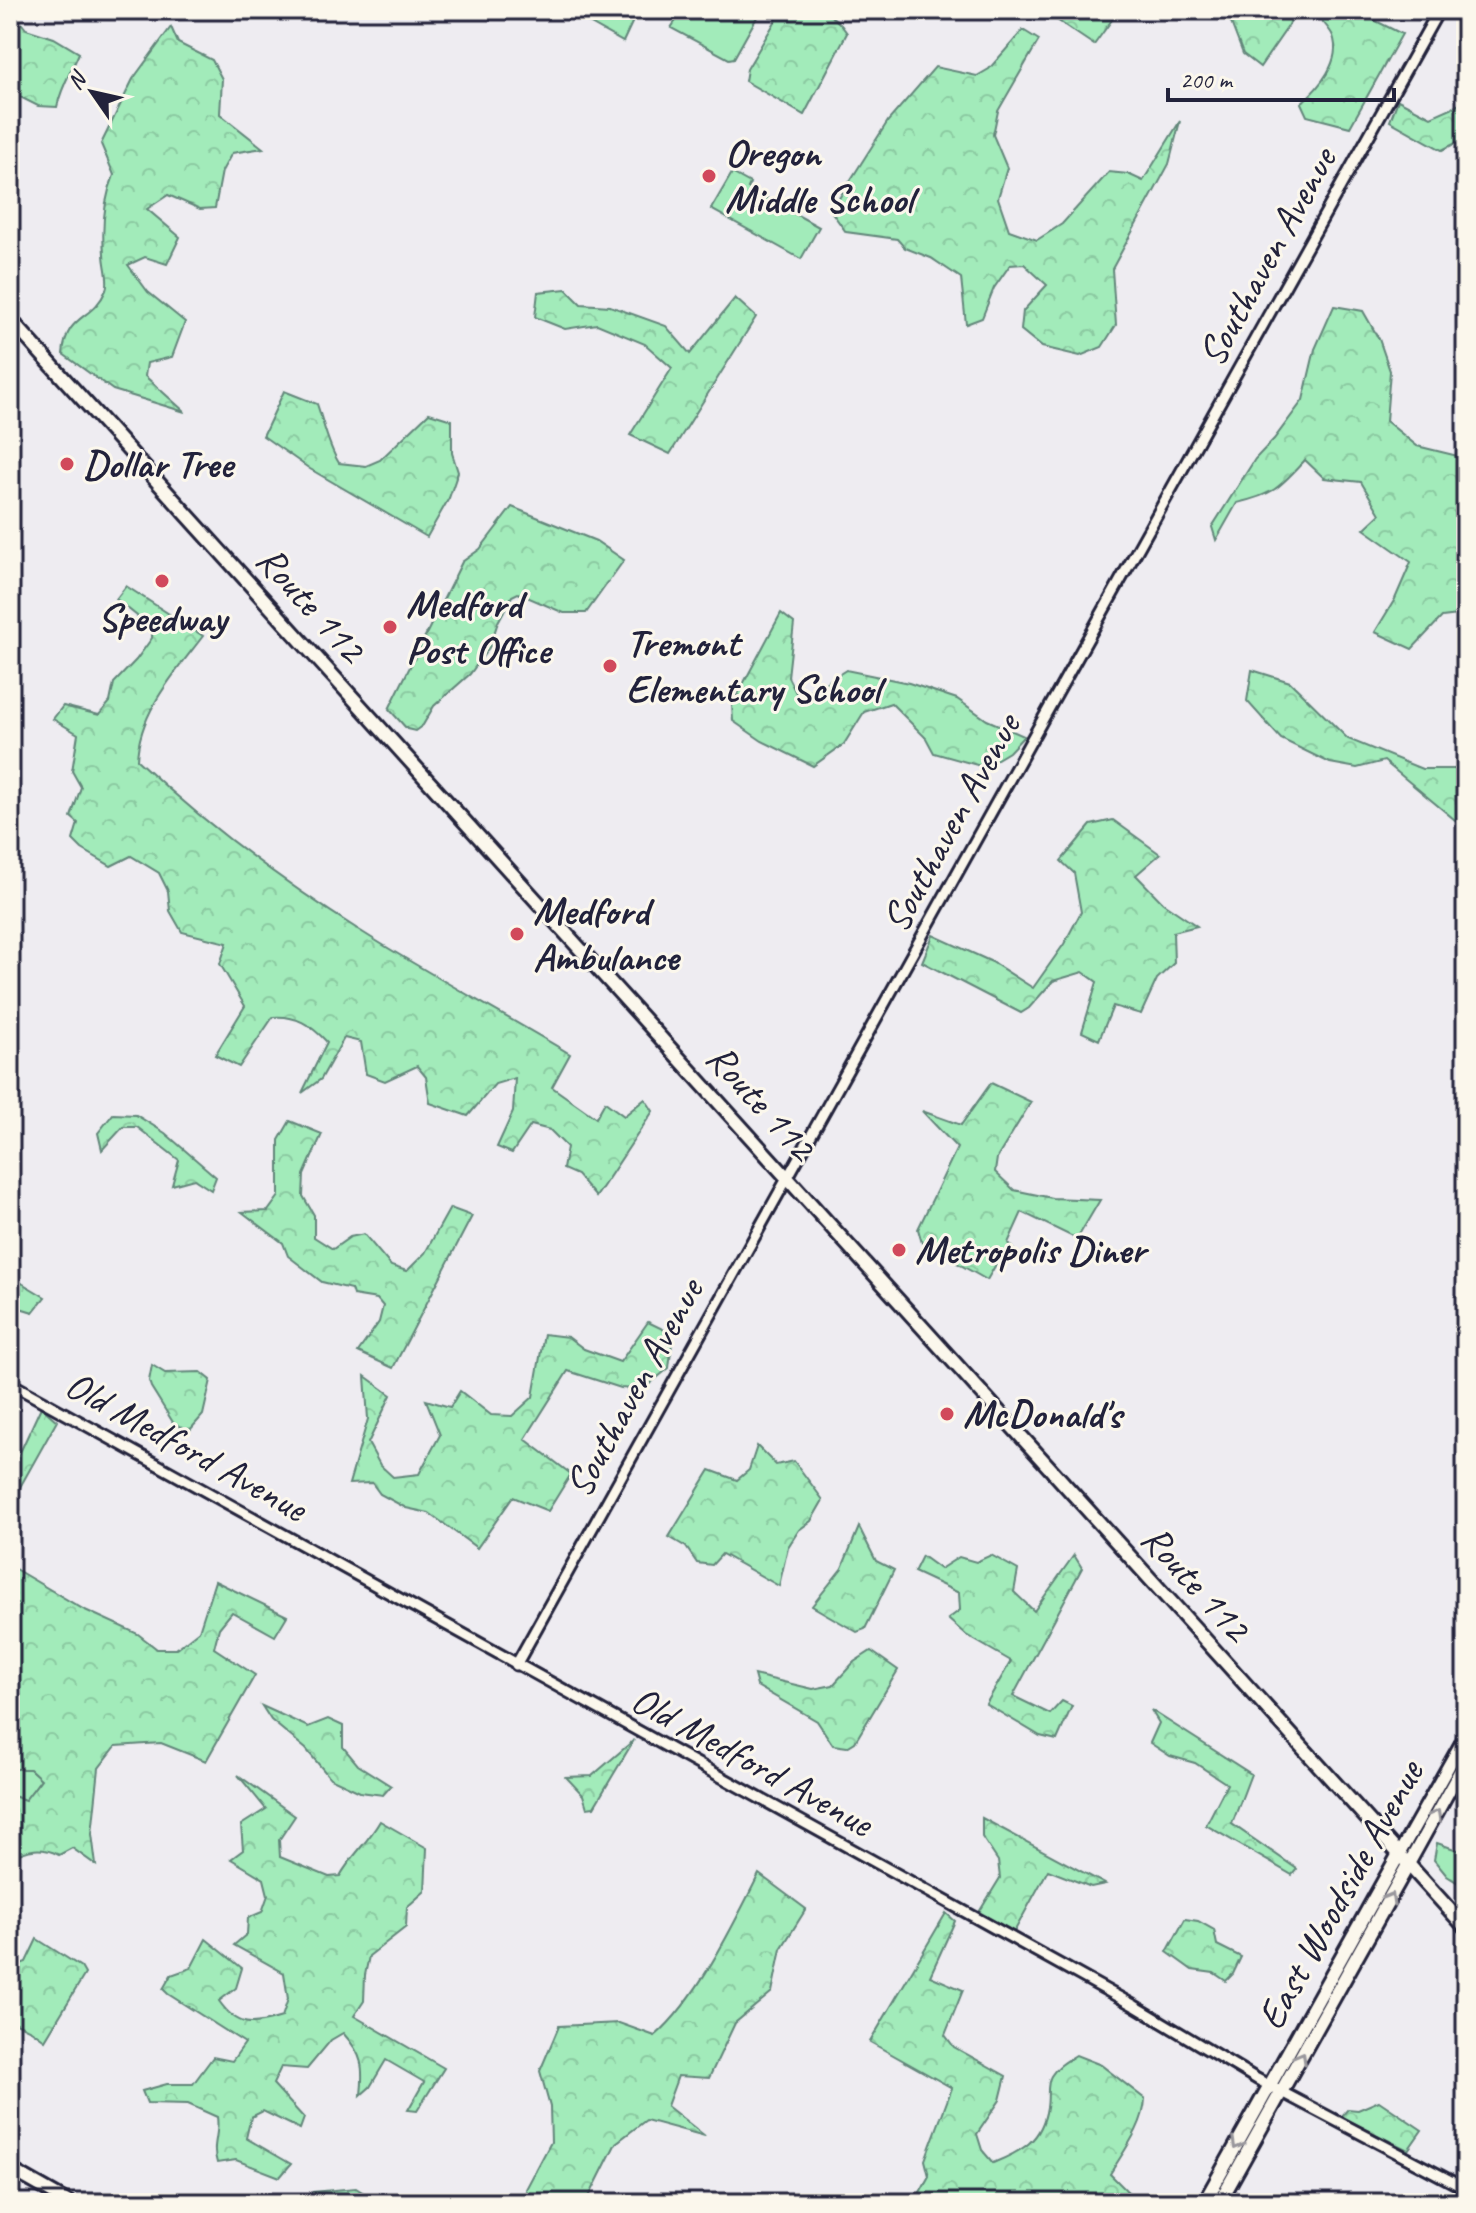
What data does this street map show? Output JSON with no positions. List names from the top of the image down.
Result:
{
  "streets": {
    "main road": ["Route 112", "East Woodside Avenue"],
    "street": ["Southaven Avenue", "Old Medford Avenue"]
  },
  "crossings": [
    ["Southaven Avenue", "Route 112"],
    ["Southaven Avenue", "Old Medford Avenue"],
    ["Route 112", "East Woodside Avenue"],
    ["Old Medford Avenue", "East Woodside Avenue"]
  ],
  "places": [
    "Oregon Middle School",
    "Dollar Tree",
    "Speedway",
    "Medford Post Office",
    "Tremont Elementary School",
    "Medford Ambulance",
    "Metropolis Diner",
    "McDonald's"
  ],
  "scale_bar": "200 m",
  "north": "top left"
}
